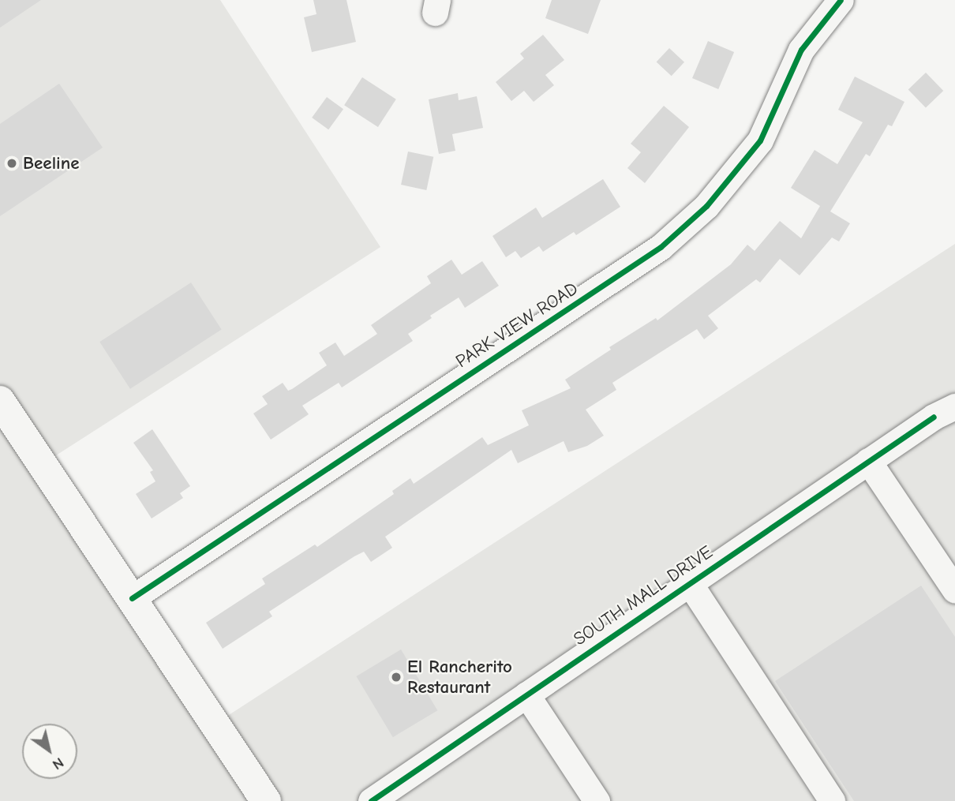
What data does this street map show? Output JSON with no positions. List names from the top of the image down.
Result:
{
  "streets": {
    "street": ["PARK VIEW ROAD", "SOUTH MALL DRIVE"]
  },
  "places": ["Beeline", "El Rancherito Restaurant"],
  "north": "bottom right"
}
